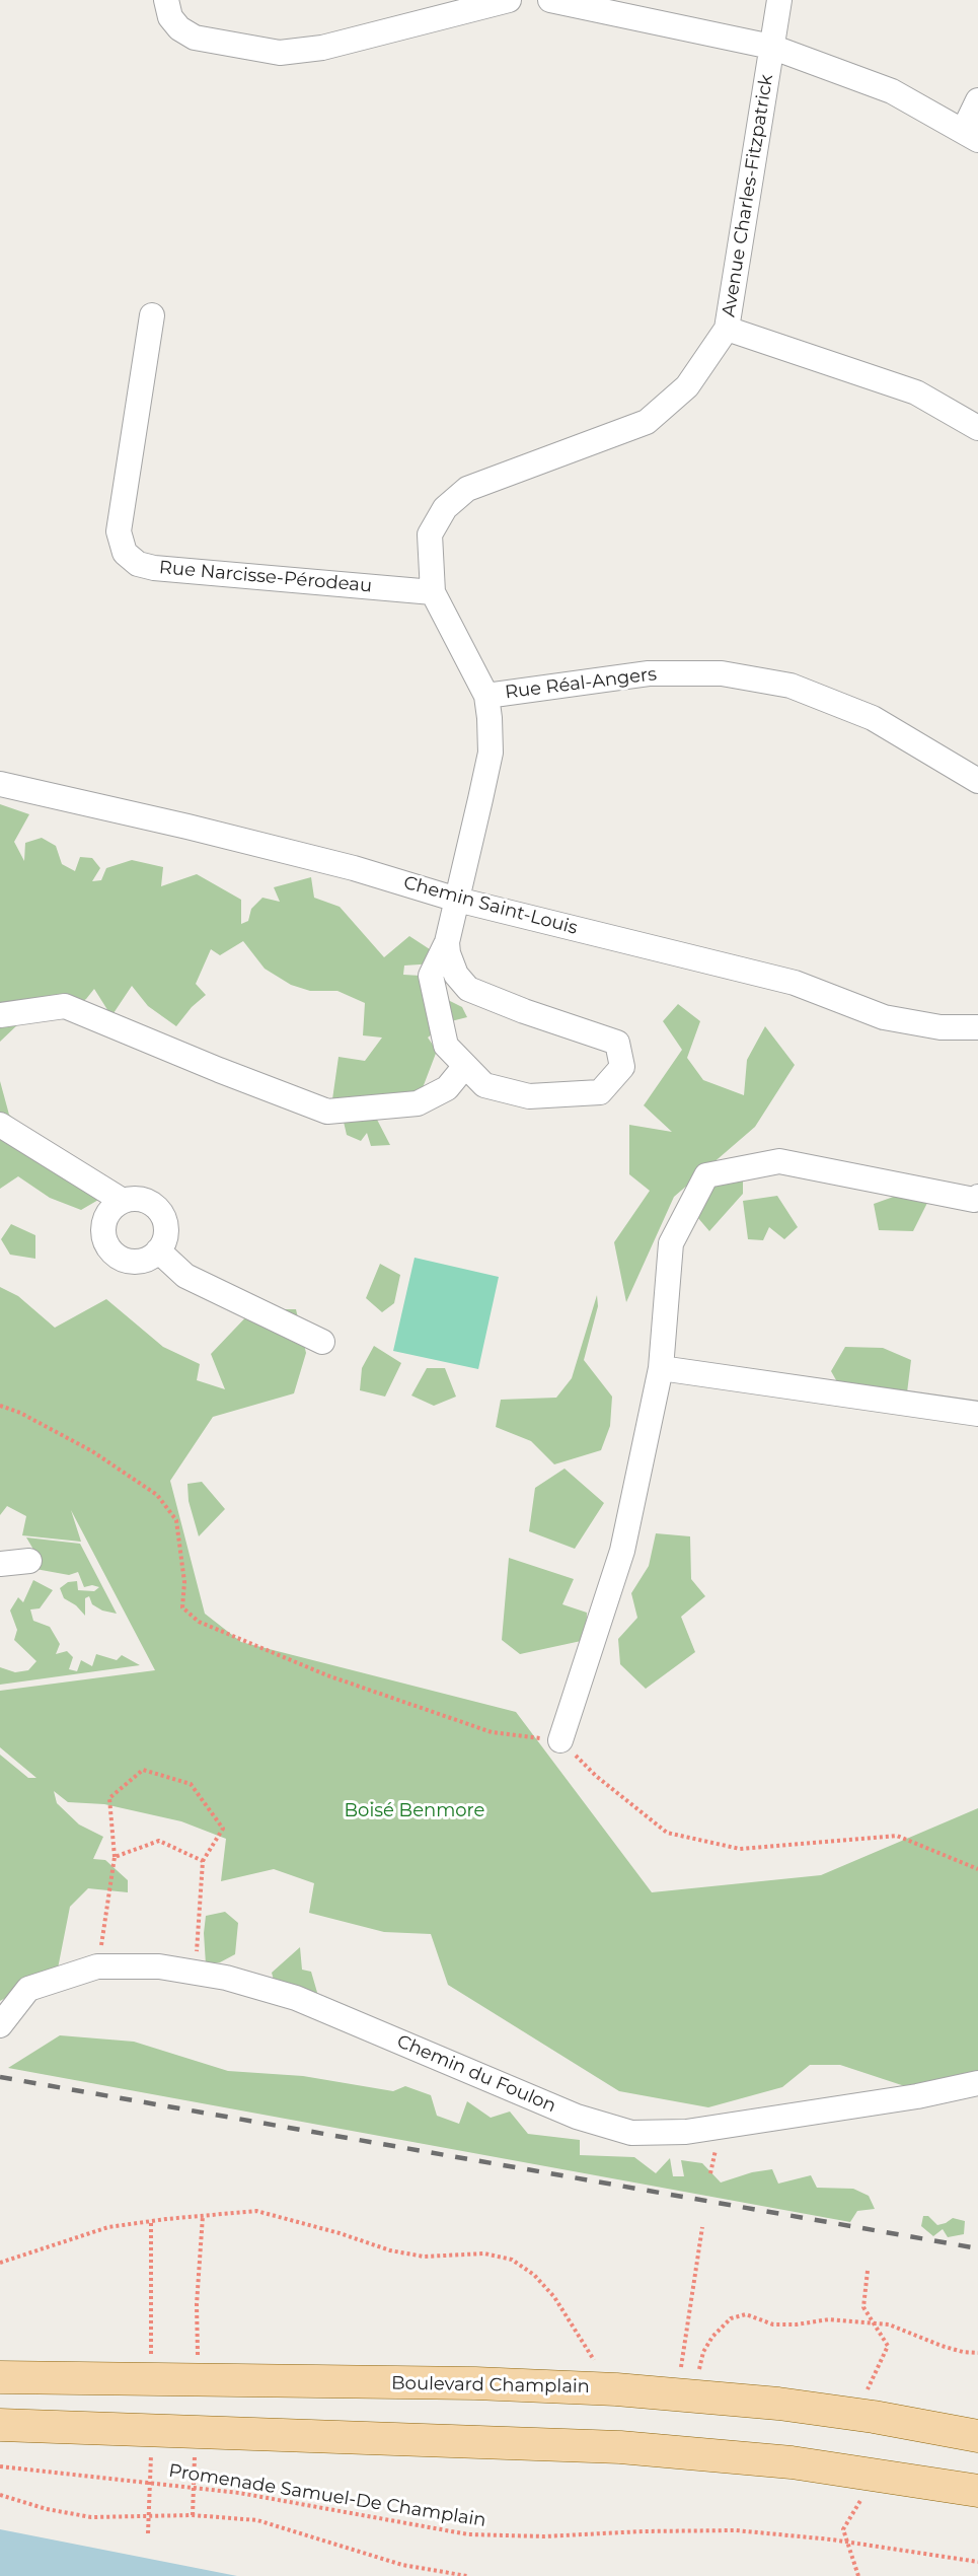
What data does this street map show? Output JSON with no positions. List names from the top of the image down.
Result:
{
  "streets": {
    "main road": ["Boulevard Champlain"],
    "street": [
      "Avenue Charles-Fitzpatrick",
      "Rue Narcisse-Pérodeau",
      "Rue Réal-Angers",
      "Chemin Saint-Louis",
      "Chemin du Foulon"
    ],
    "path": ["Promenade Samuel-De Champlain"]
  },
  "crossings": [
    ["Avenue Charles-Fitzpatrick", "Rue Narcisse-Pérodeau"],
    ["Avenue Charles-Fitzpatrick", "Rue Réal-Angers"],
    ["Avenue Charles-Fitzpatrick", "Chemin Saint-Louis"]
  ],
  "parks": ["Boisé Benmore"]
}
